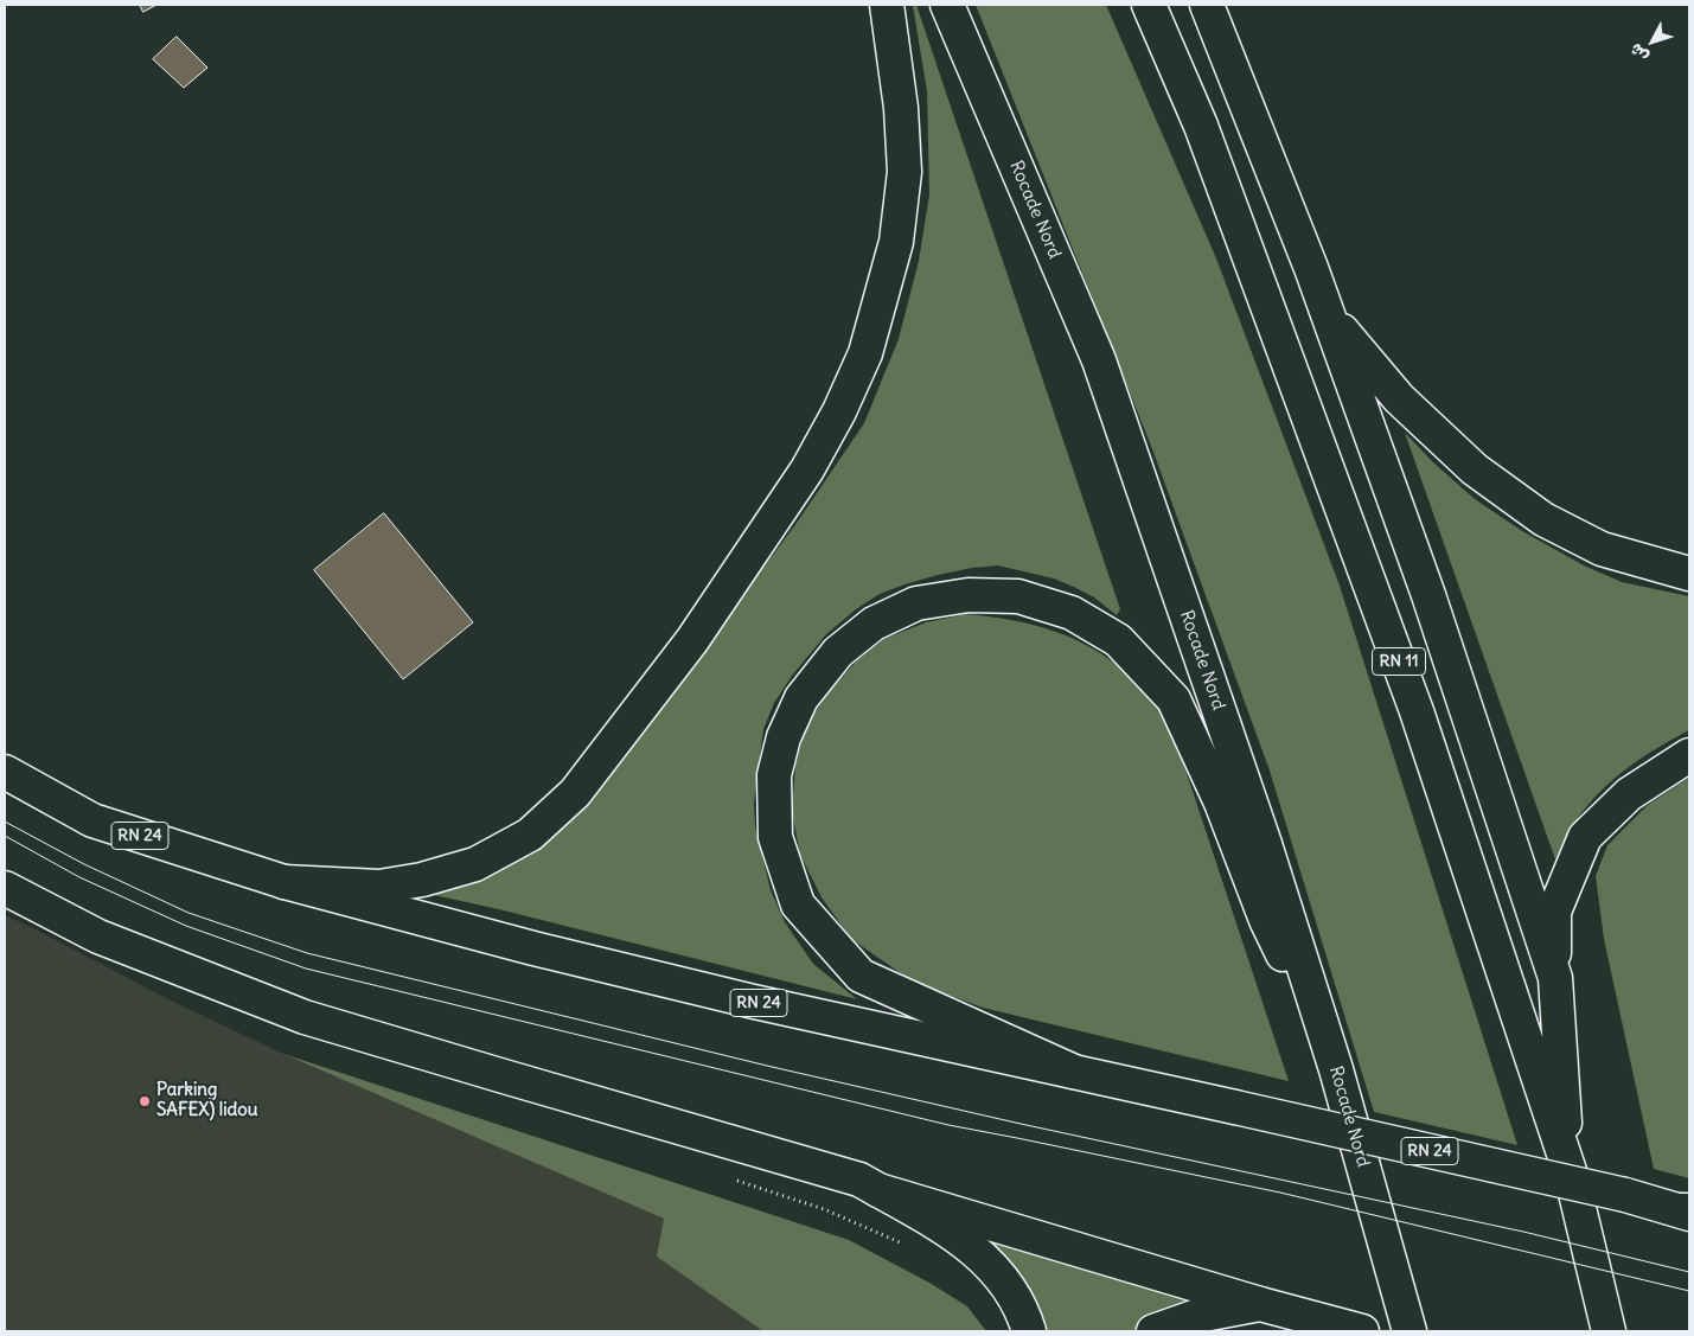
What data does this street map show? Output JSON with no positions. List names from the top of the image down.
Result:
{
  "streets": {
    "main road": ["Rocade Nord", "RN 11", "RN 24"]
  },
  "places": ["Parking SAFEX) lidou"],
  "north": "bottom left"
}
